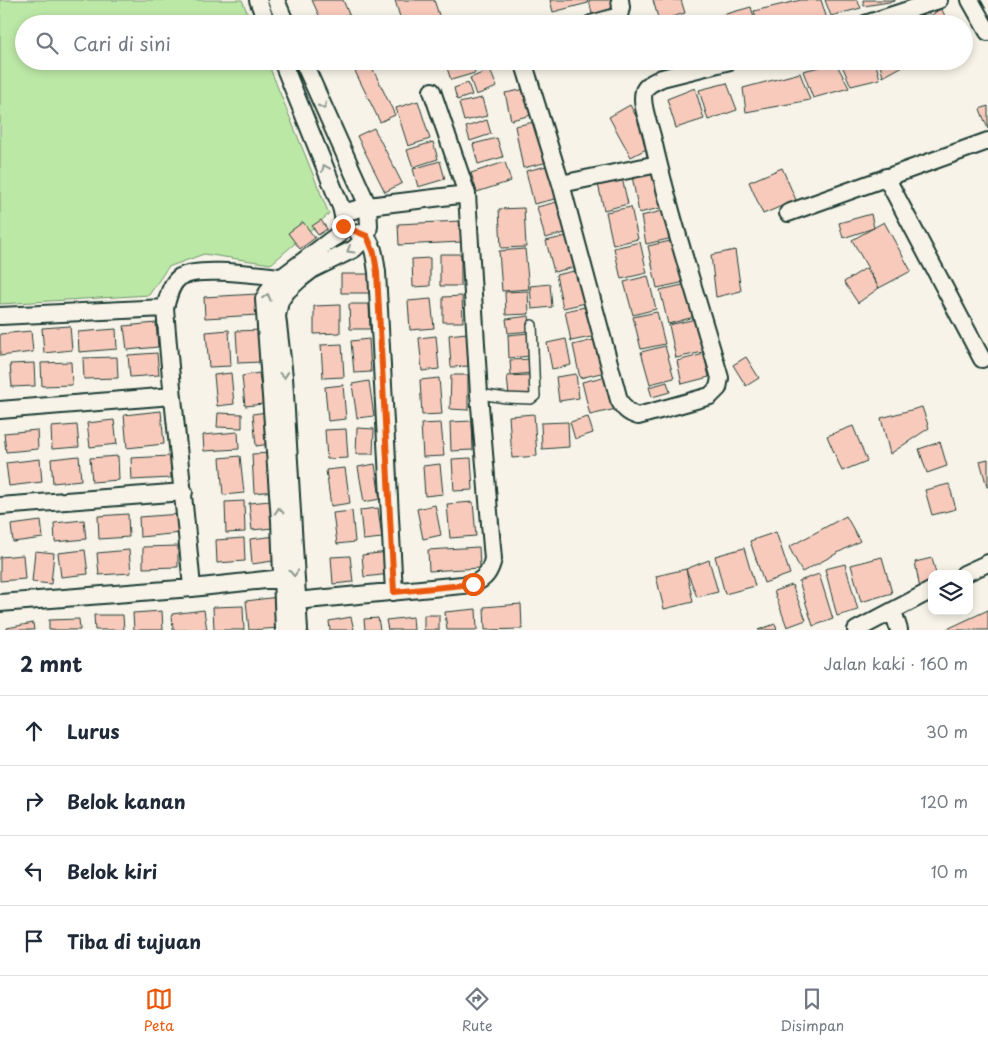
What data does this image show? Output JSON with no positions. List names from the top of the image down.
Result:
{
  "page": {
    "search": "Cari di sini",
    "heading": ["2 mnt", "Jalan kaki · 160 m"],
    "list": [
      ["Lurus", "30 m"],
      ["Belok kanan", "120 m"],
      ["Belok kiri", "10 m"],
      "Tiba di tujuan"
    ],
    "nav": ["Peta", "Rute", "Disimpan"]
  }
}
